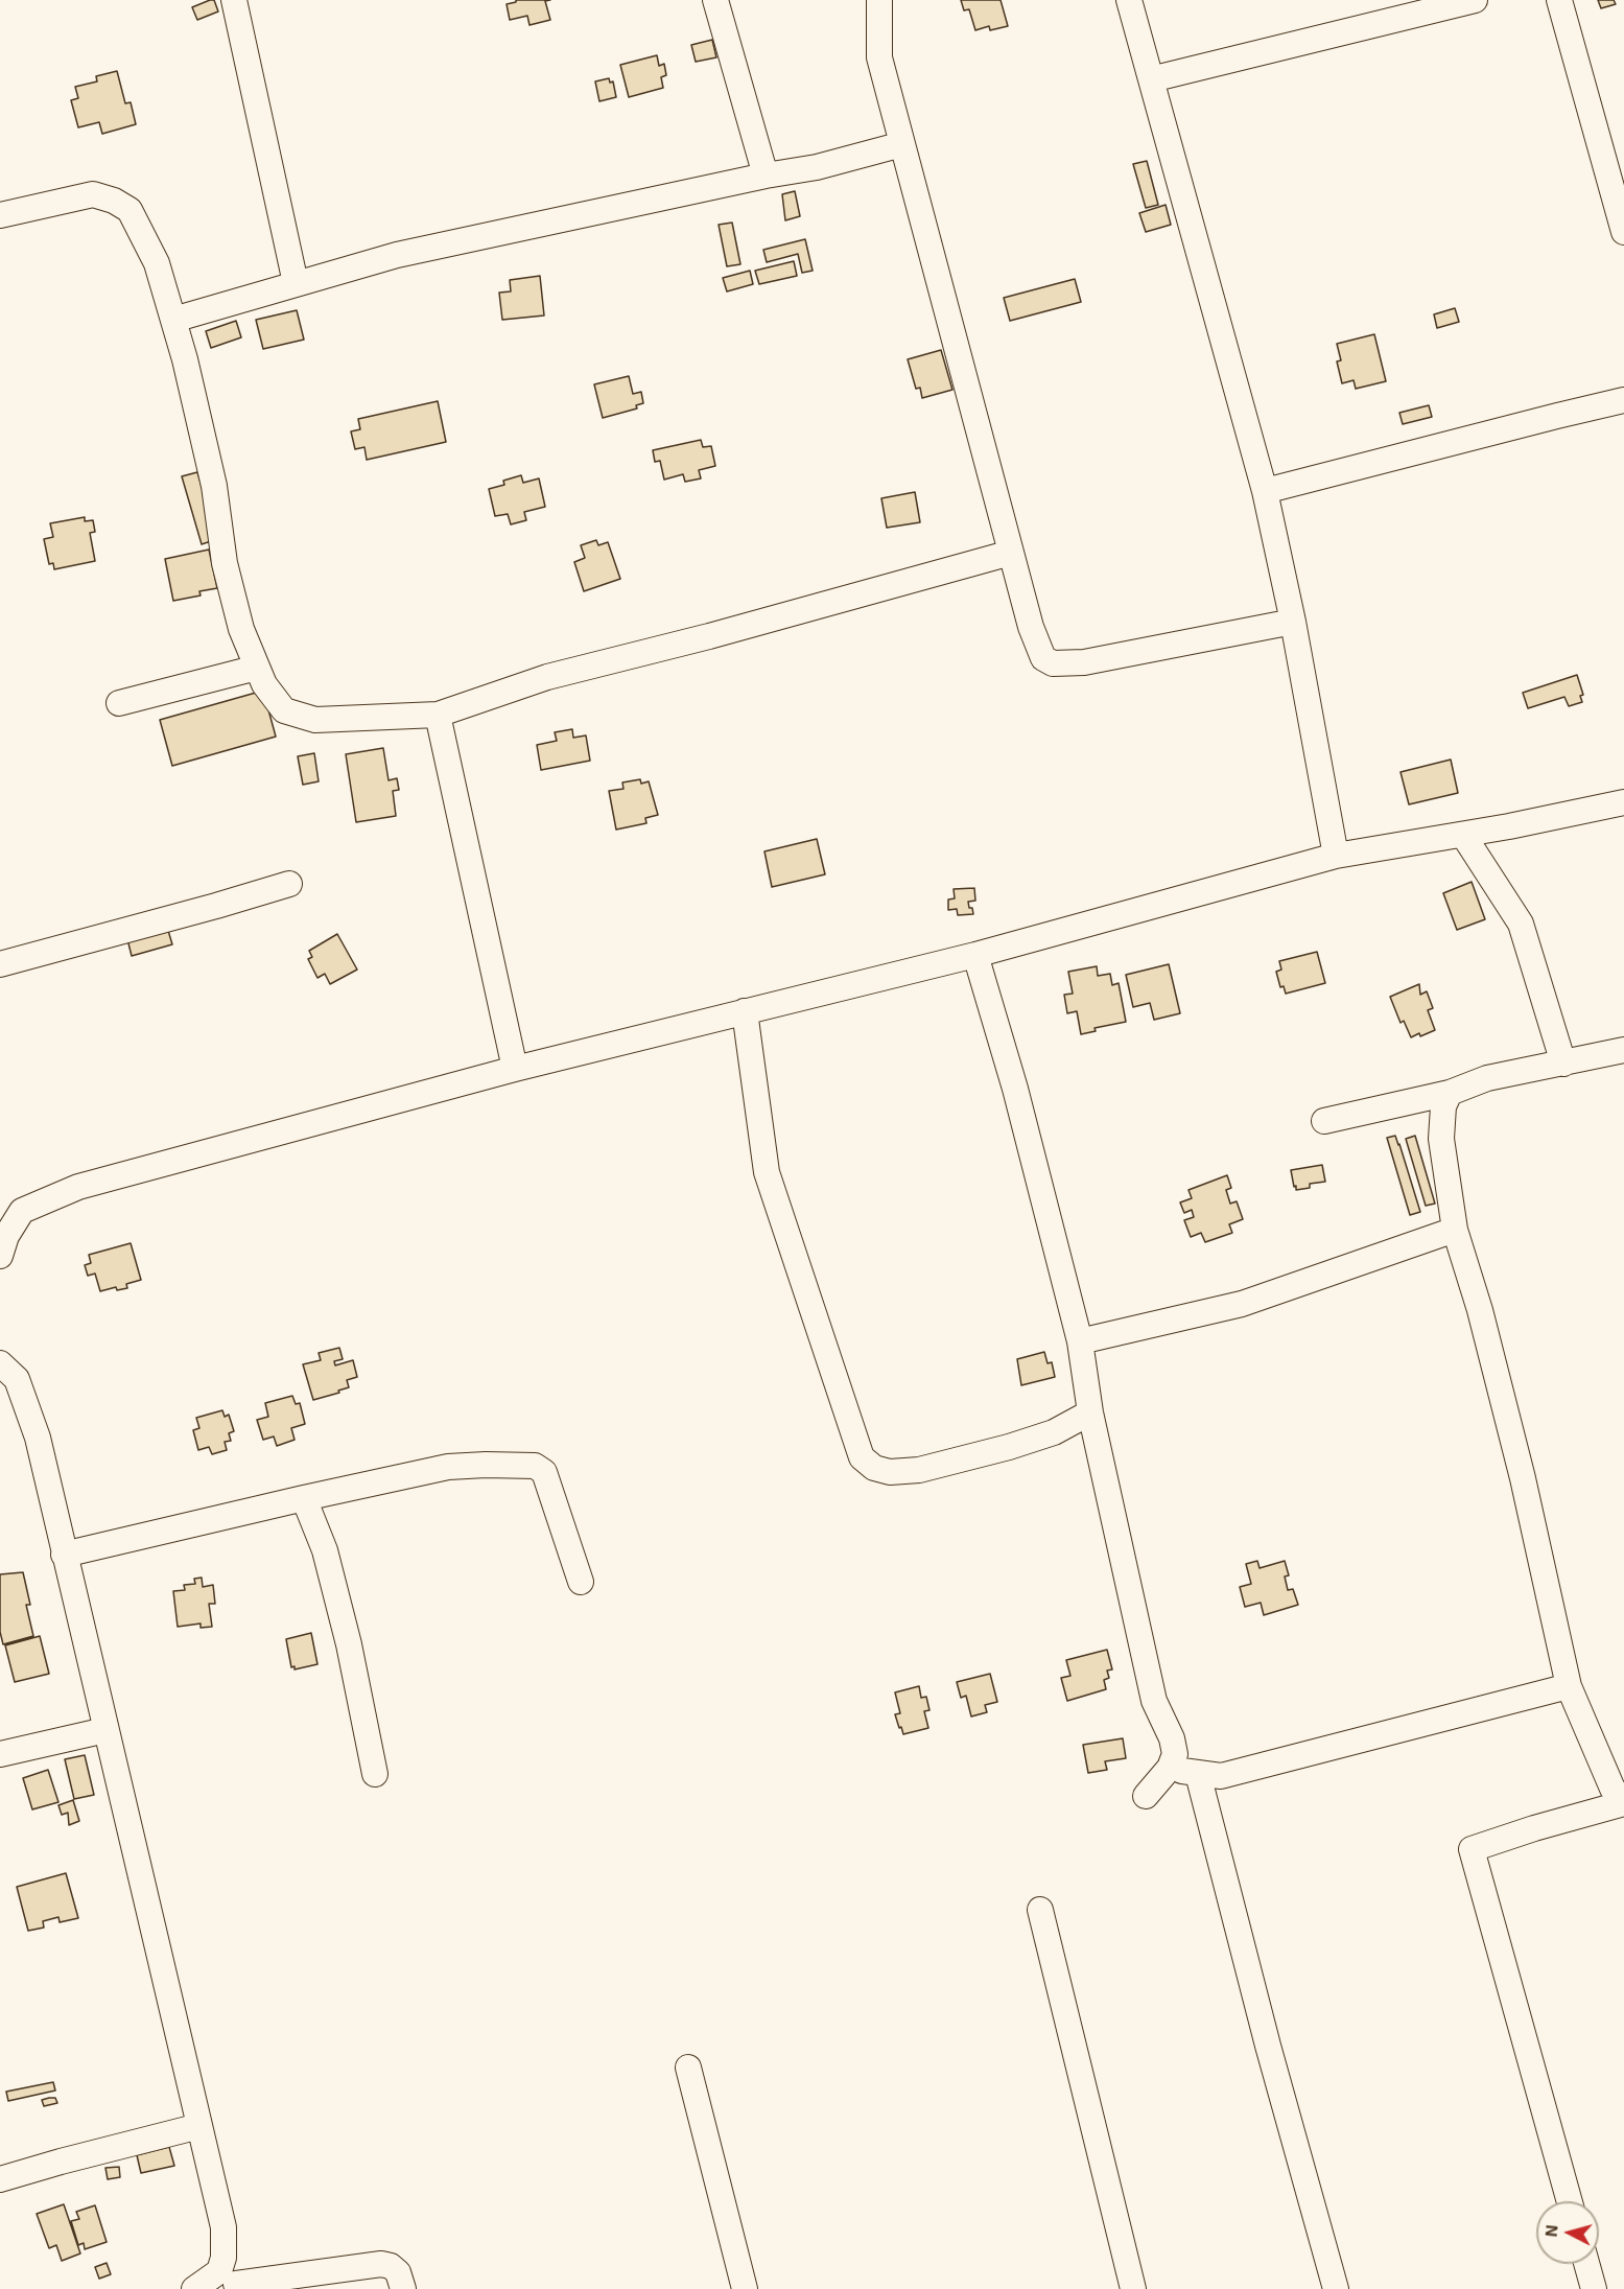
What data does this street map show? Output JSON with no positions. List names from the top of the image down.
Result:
{
  "north": "left"
}
